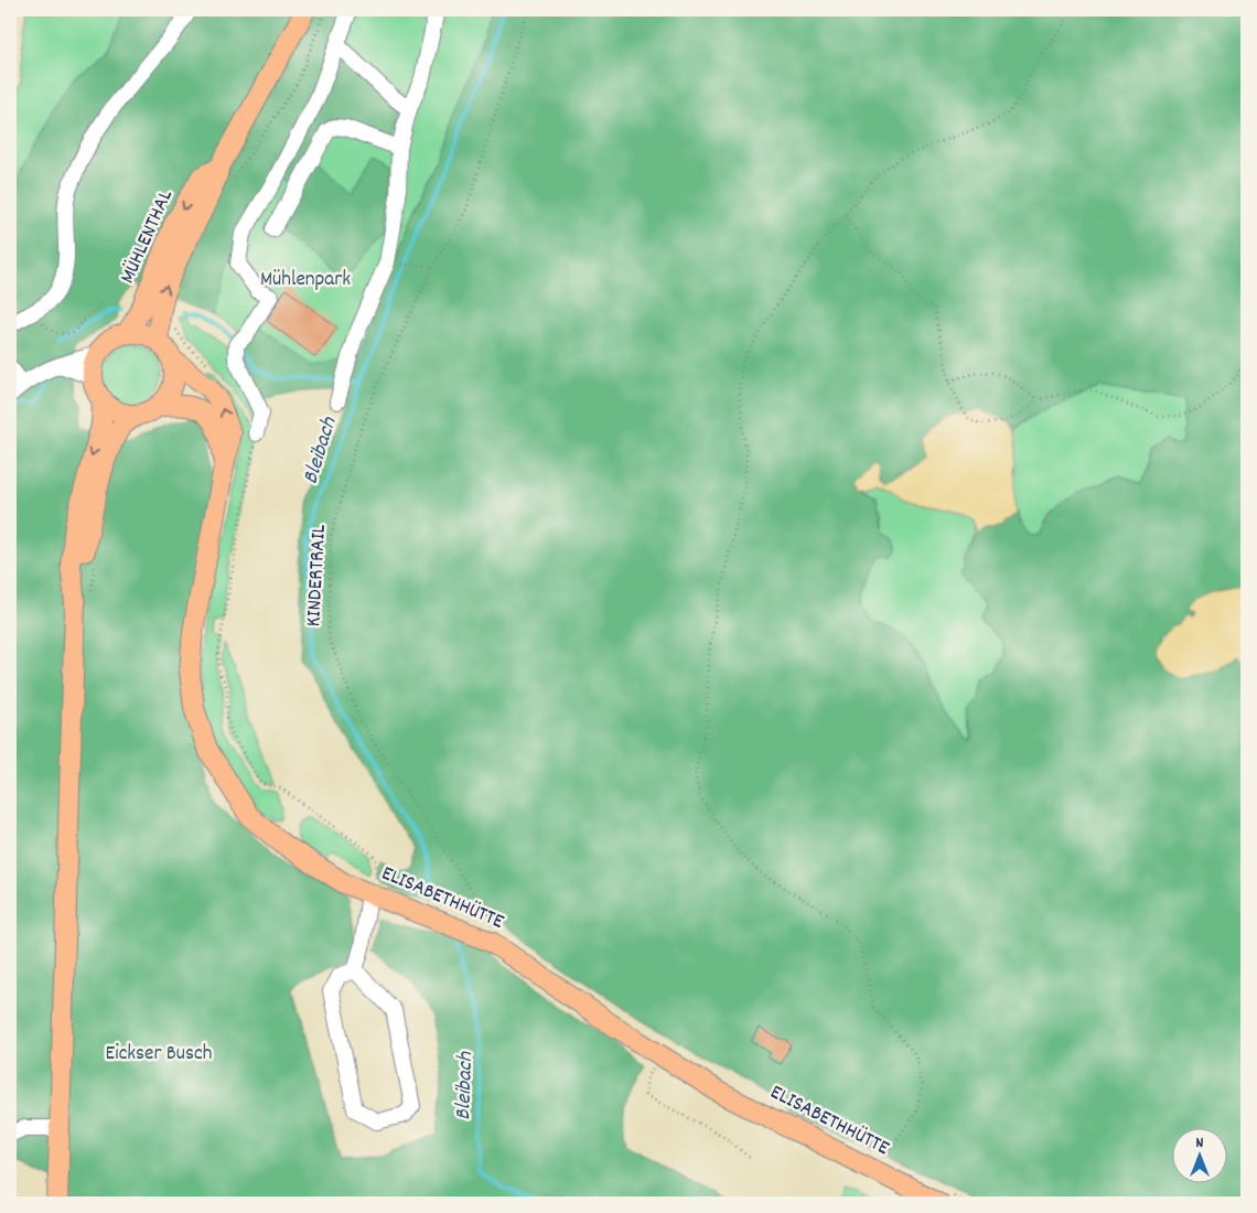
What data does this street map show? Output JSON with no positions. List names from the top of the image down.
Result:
{
  "streets": {
    "main road": ["MÜHLENTHAL", "ELISABETHHÜTTE"],
    "path": ["KINDERTRAIL"]
  },
  "crossings": [
    ["MÜHLENTHAL", "ELISABETHHÜTTE"]
  ],
  "water": ["Bleibach"],
  "parks": ["Mühlenpark", "Eickser Busch"],
  "north": "top"
}
